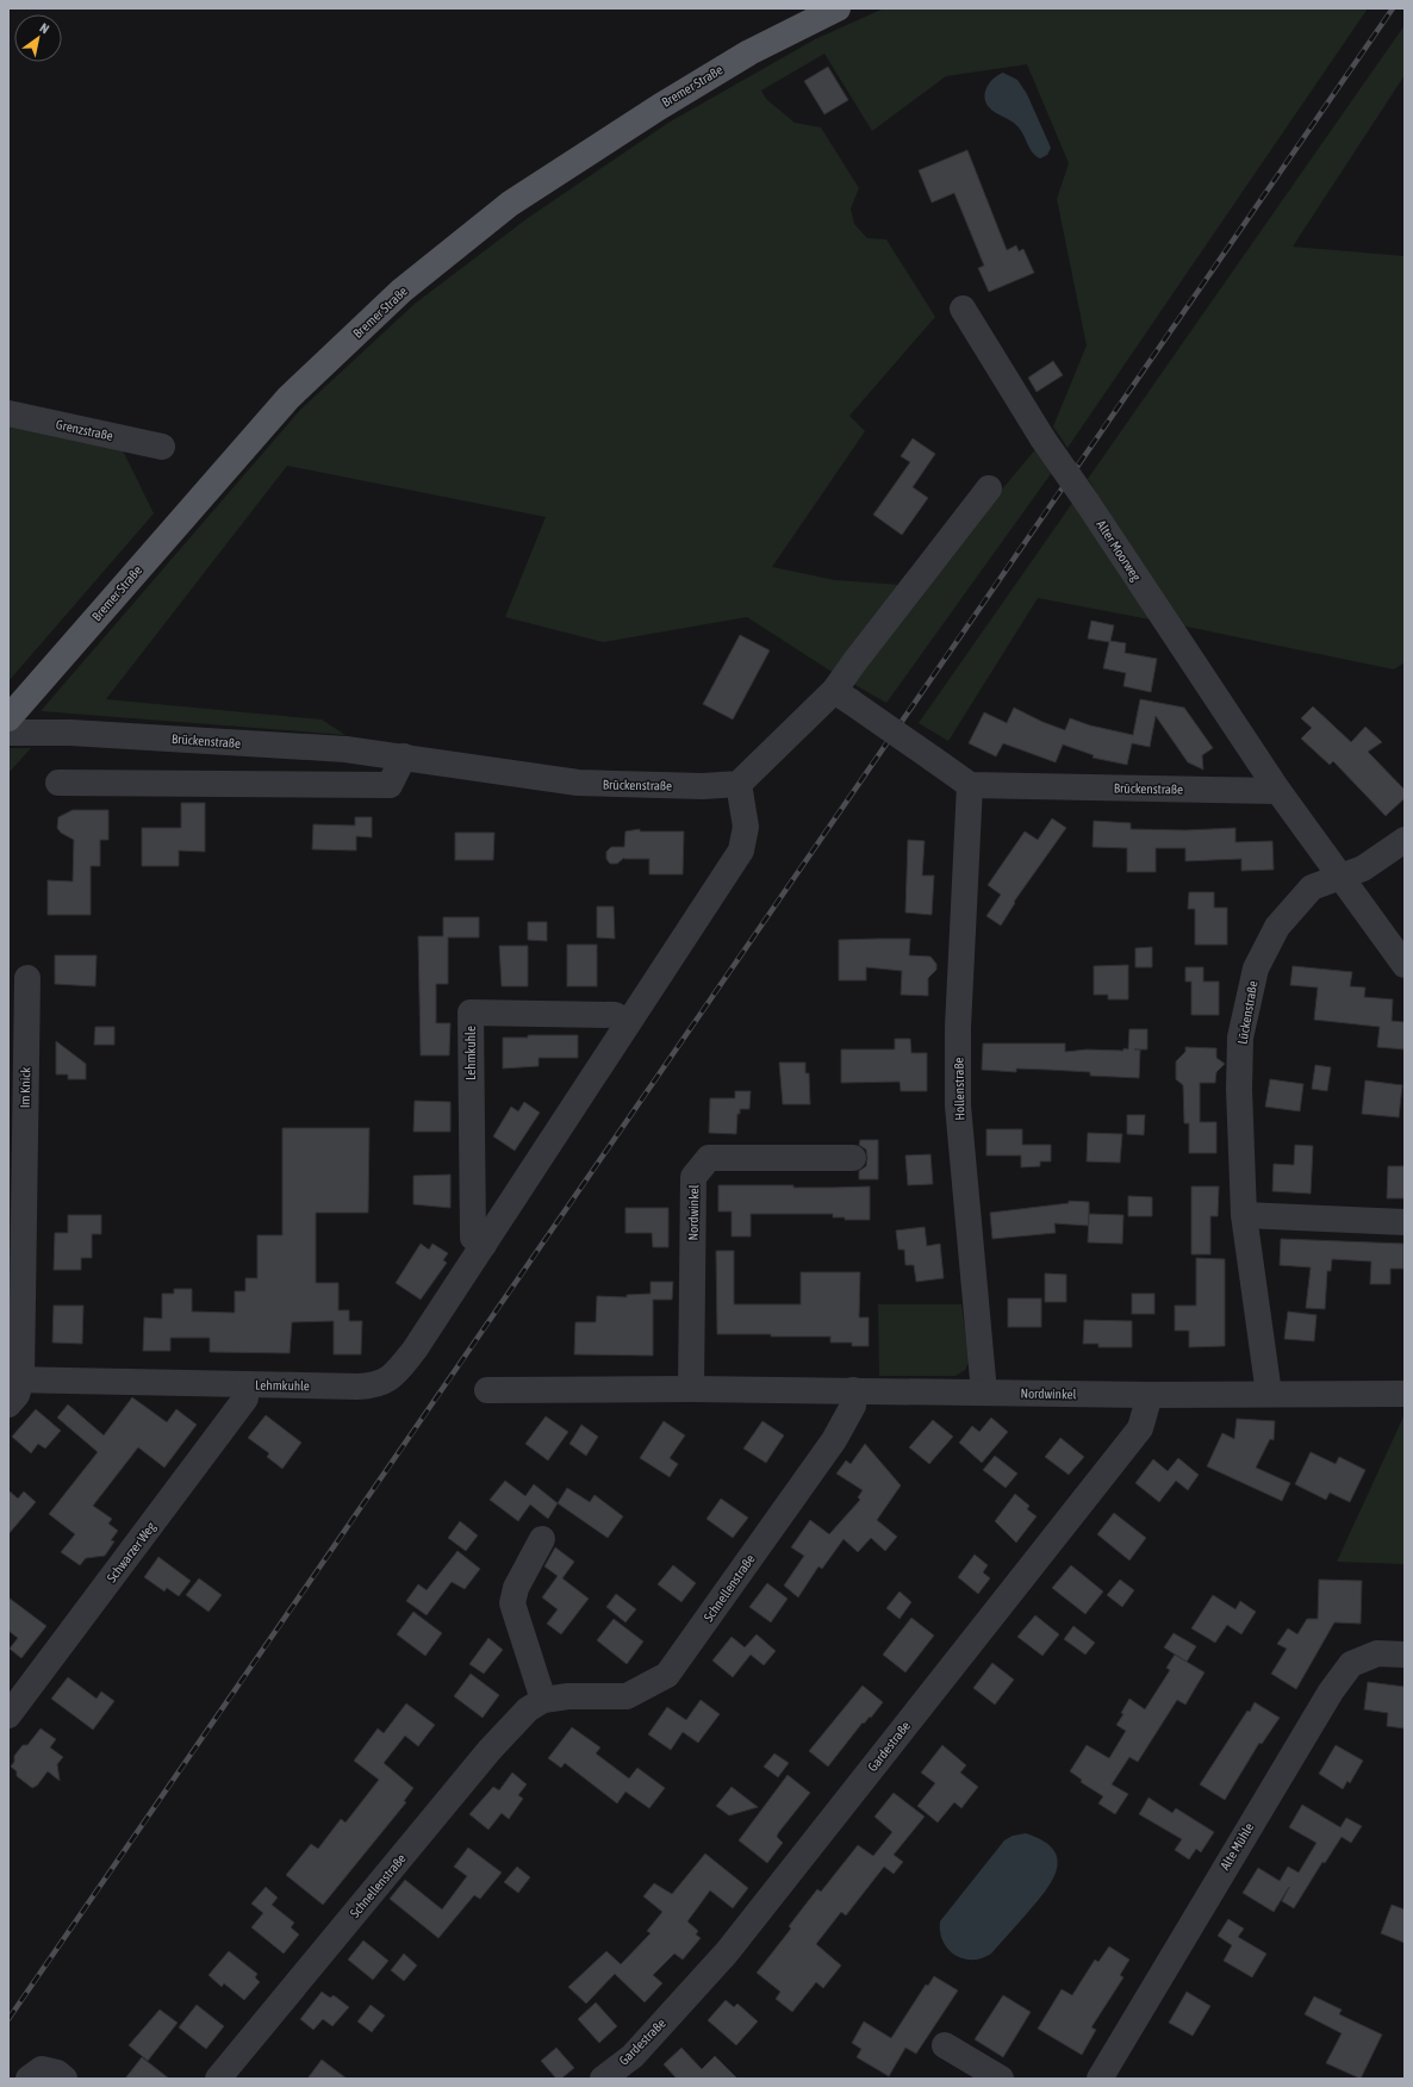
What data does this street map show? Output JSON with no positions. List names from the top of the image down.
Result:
{
  "streets": {
    "main road": ["Bremer Straße"],
    "street": [
      "Grenzstraße",
      "Alter Moorweg",
      "Brückenstraße",
      "Lückenstraße",
      "Lehmkuhle",
      "Im Knick",
      "Hollenstraße",
      "Nordwinkel",
      "Schwarzer Weg",
      "Schnellenstraße",
      "Gardestraße",
      "Alte Mühle"
    ]
  },
  "crossings": [
    ["Alter Moorweg", "Brückenstraße"],
    ["Brückenstraße", "Lehmkuhle"],
    ["Brückenstraße", "Hollenstraße"],
    ["Lückenstraße", "Nordwinkel"],
    ["Lehmkuhle", "Im Knick"],
    ["Lehmkuhle", "Schwarzer Weg"],
    ["Hollenstraße", "Nordwinkel"],
    ["Nordwinkel", "Schnellenstraße"],
    ["Nordwinkel", "Gardestraße"]
  ],
  "north": "top right"
}
